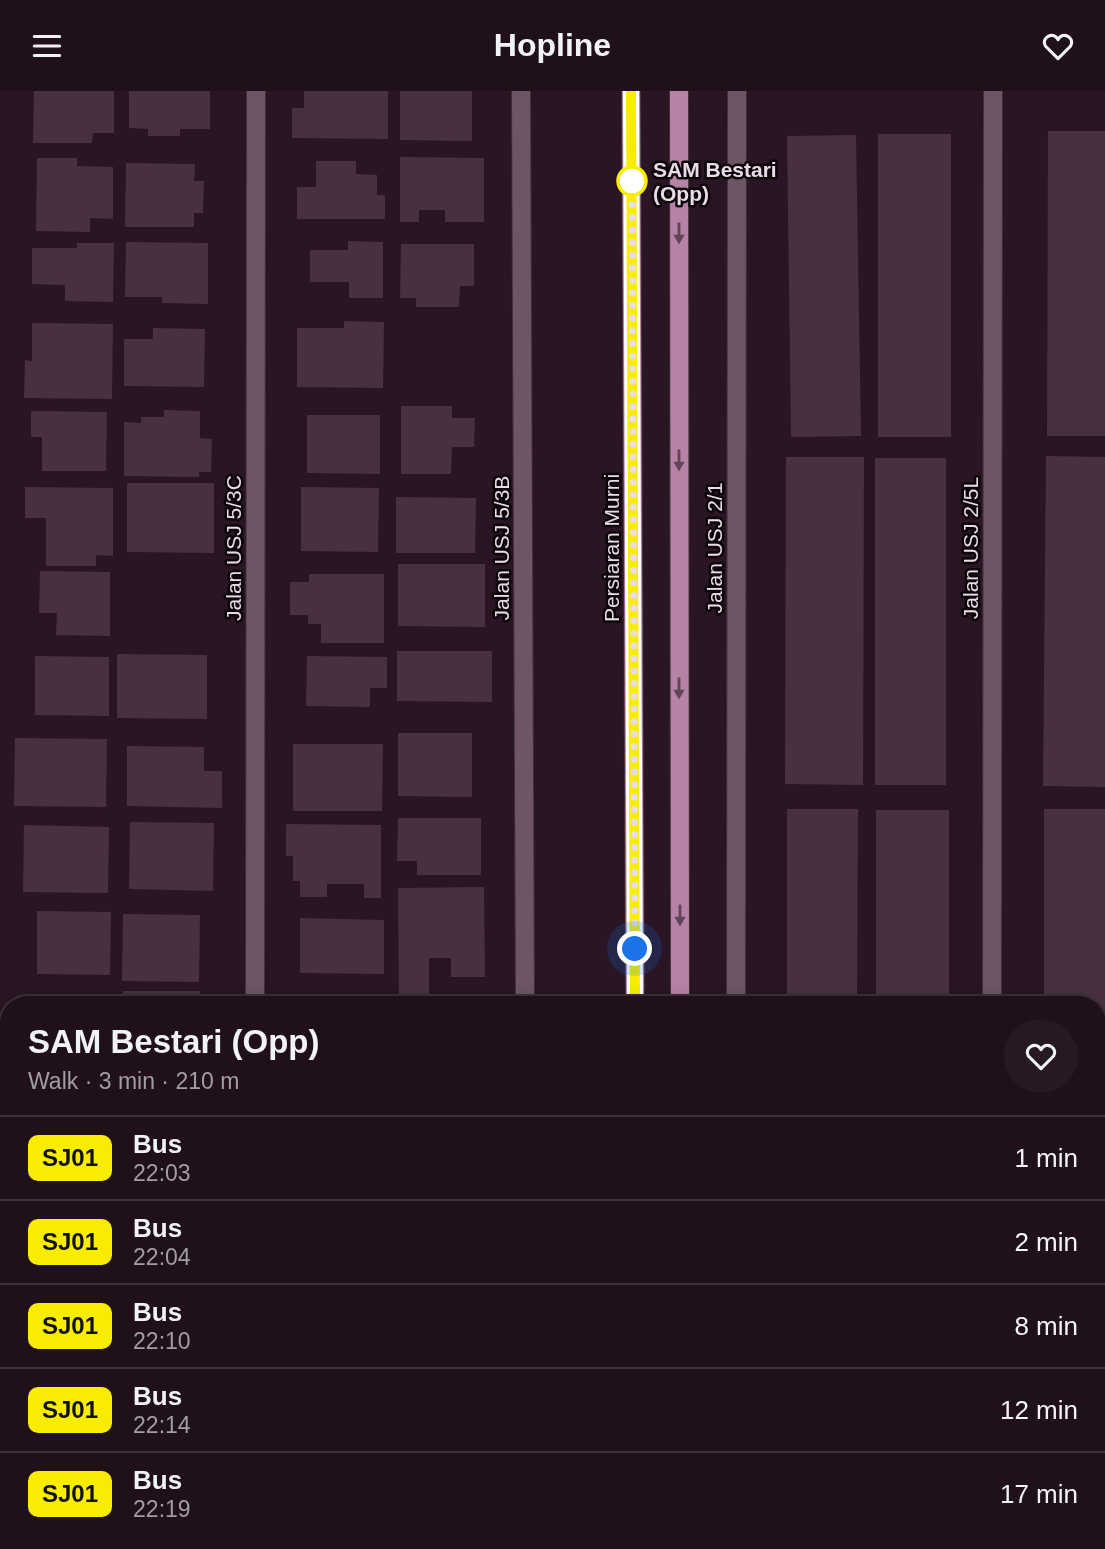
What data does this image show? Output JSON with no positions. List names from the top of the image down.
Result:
{
  "streets": {
    "main road": ["Persiaran Murni"],
    "street": [
      "Jalan USJ 5/3C",
      "Jalan USJ 5/3B",
      "Jalan USJ 2/1",
      "Jalan USJ 2/5L"
    ]
  },
  "places": ["SAM Bestari (Opp)"],
  "lines": ["bus line SJ01"],
  "page": {
    "header": "Hopline",
    "heading": ["SAM Bestari (Opp)", "Walk · 3 min · 210 m"],
    "list": [
      {
        "mark": "SJ01",
        "name": "Bus",
        "note": "22:03",
        "value": "1 min"
      },
      {
        "mark": "SJ01",
        "name": "Bus",
        "note": "22:04",
        "value": "2 min"
      },
      {
        "mark": "SJ01",
        "name": "Bus",
        "note": "22:10",
        "value": "8 min"
      },
      {
        "mark": "SJ01",
        "name": "Bus",
        "note": "22:14",
        "value": "12 min"
      },
      {
        "mark": "SJ01",
        "name": "Bus",
        "note": "22:19",
        "value": "17 min"
      }
    ]
  }
}
